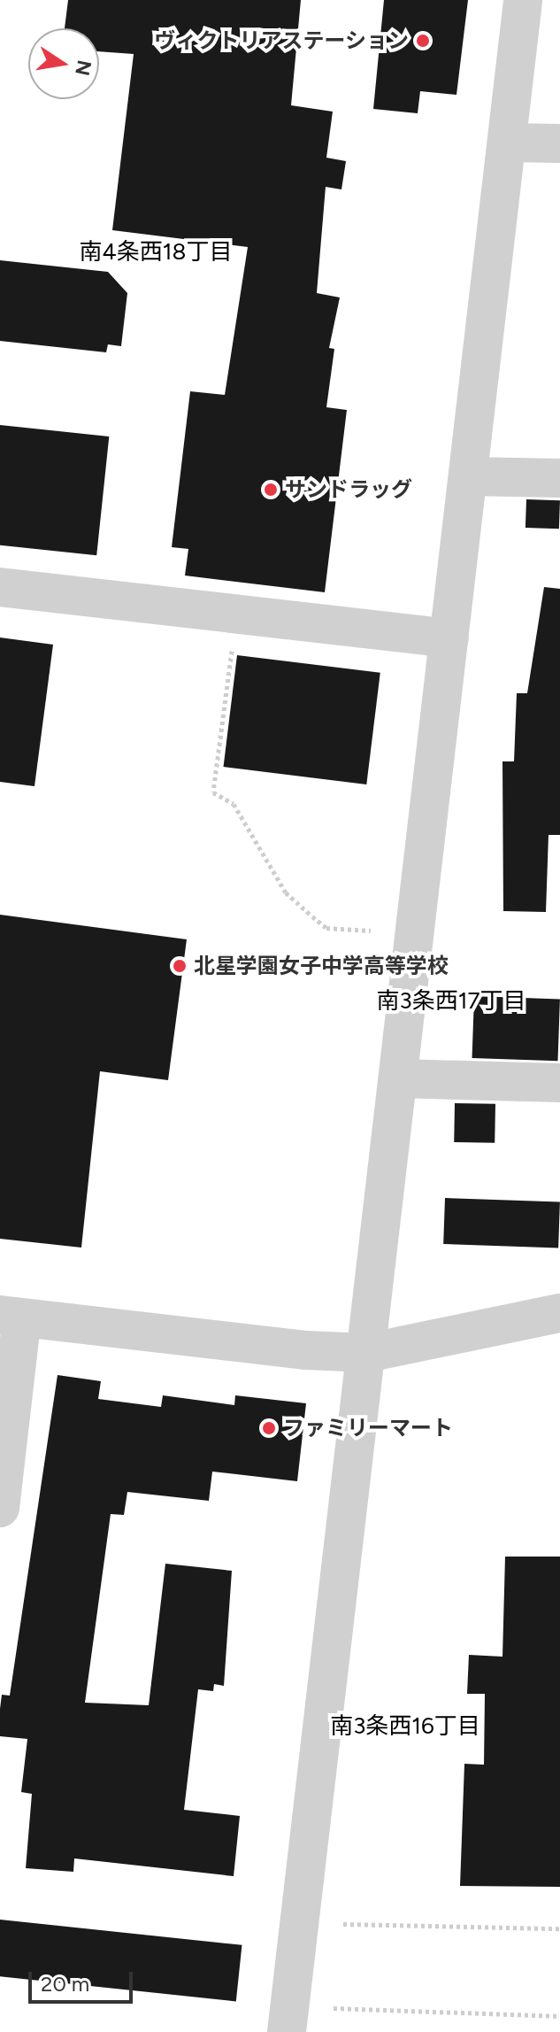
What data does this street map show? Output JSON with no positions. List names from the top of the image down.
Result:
{
  "districts": ["南4条西18丁目", "南3条西17丁目", "南3条西16丁目"],
  "places": [
    "ヴィクトリアステーション",
    "サンドラッグ",
    "北星学園女子中学高等学校",
    "ファミリーマート"
  ],
  "scale_bar": "20 m",
  "north": "right"
}
